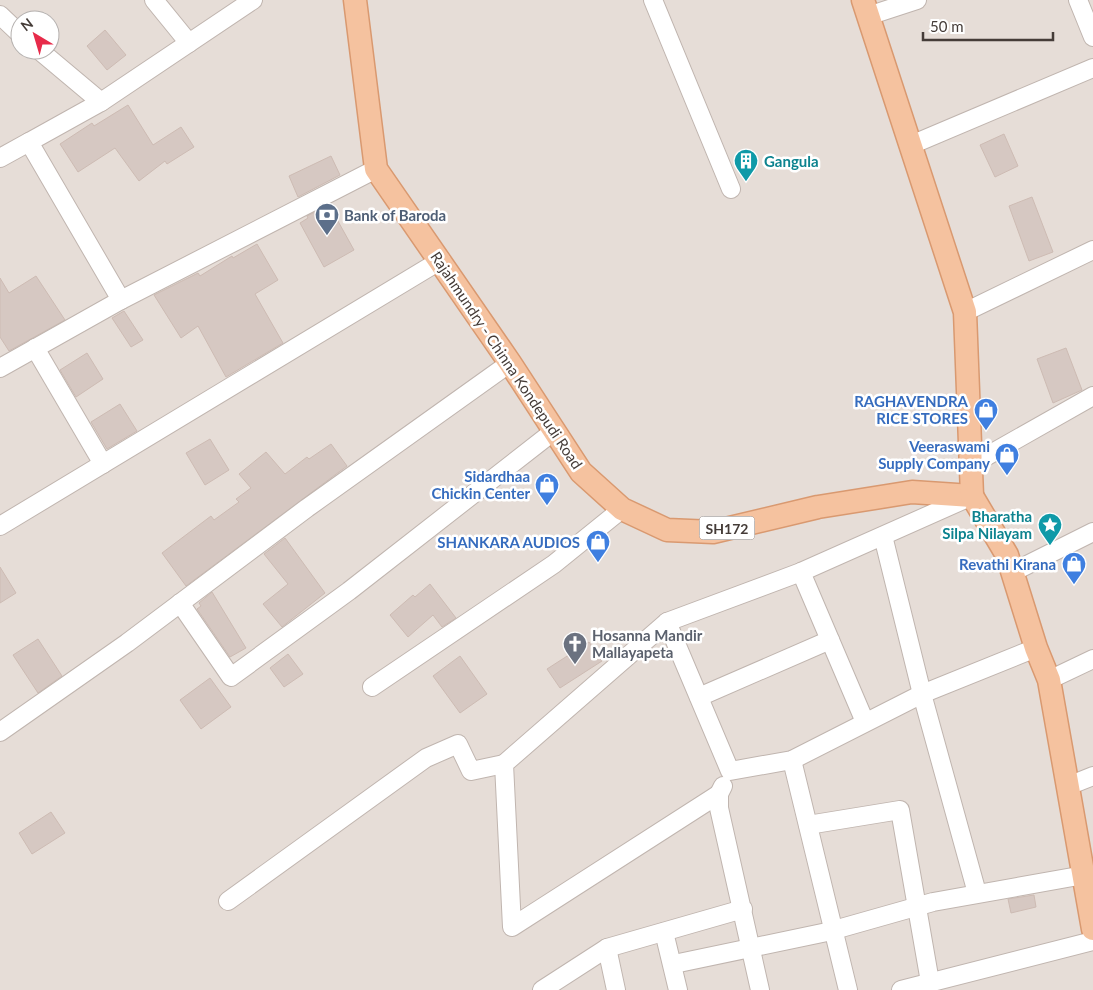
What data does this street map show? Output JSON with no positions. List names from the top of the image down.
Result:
{
  "streets": {
    "main road": ["Rajahmundry - Chinna Kondepudi Road", "SH172"]
  },
  "places": {
    "building": ["Gangula"],
    "bank": ["Bank of Baroda"],
    "shop": [
      "RAGHAVENDRA RICE STORES",
      "Veeraswami Supply Company",
      "Sidardhaa Chickin Center",
      "SHANKARA AUDIOS",
      "Revathi Kirana"
    ],
    "place": ["Bharatha Silpa Nilayam"],
    "church": ["Hosanna Mandir Mallayapeta"]
  },
  "scale_bar": "50 m",
  "north": "top left"
}
